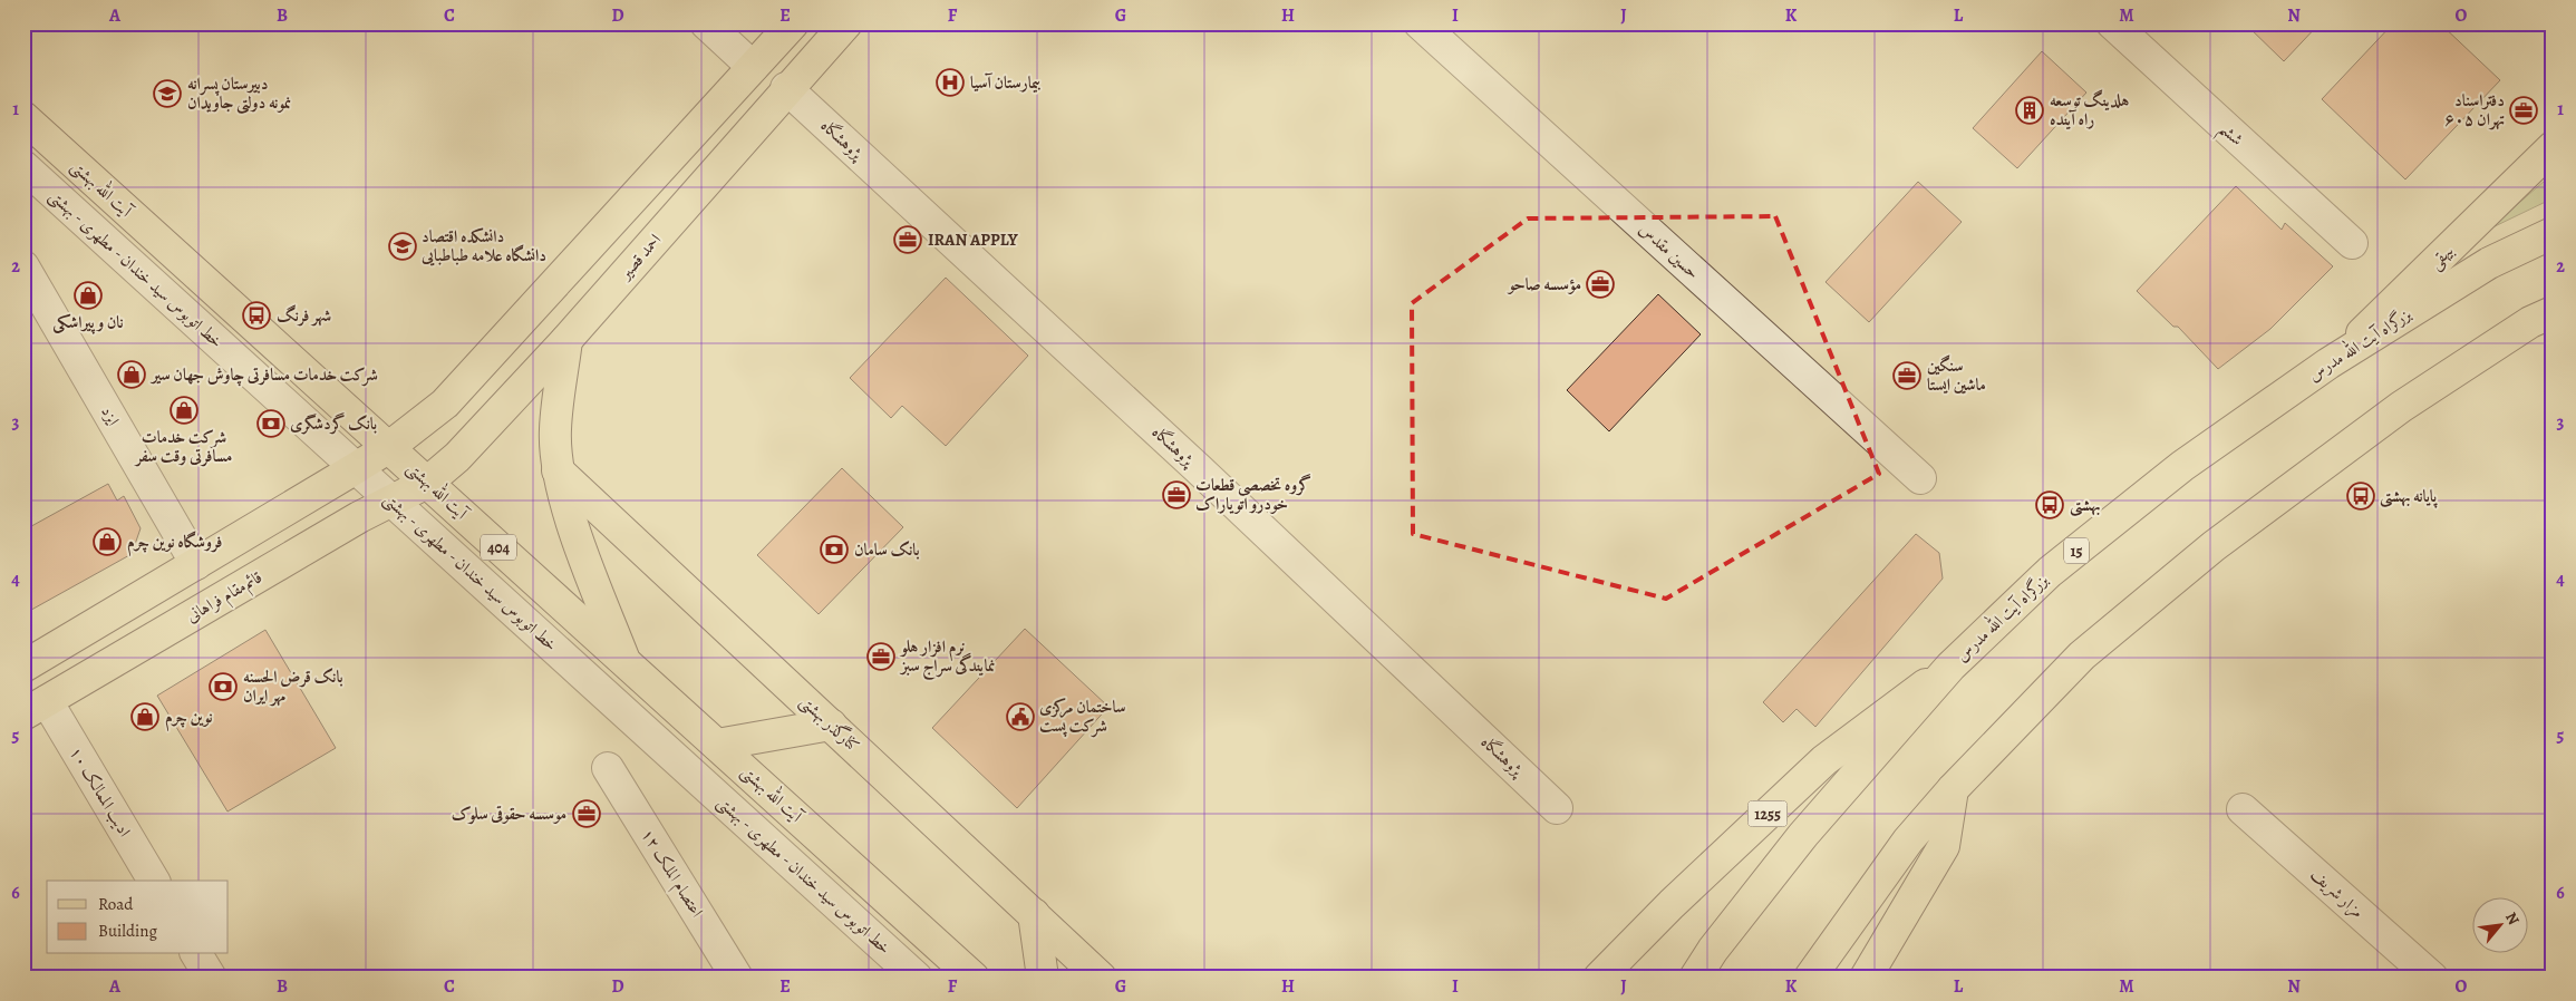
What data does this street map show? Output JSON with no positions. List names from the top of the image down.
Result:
{
  "streets": {
    "main road": [
      "آیت الله بهشتی",
      "احمد قصیر",
      "بیهقی",
      "بزرگراه آیت الله مدرس",
      "404",
      "15",
      "قائم‌مقام فراهانی",
      "کنارگذر بهشتی",
      "1255"
    ],
    "street": [
      "ششم",
      "پژوهشگاه",
      "حسین مقدس",
      "خط اتوبوس سید خندان - مطهری - بهشتی",
      "ایزد",
      "ادیب الممالک ۱۰",
      "اعتصام الملک ۱۲",
      "مزار شریف"
    ]
  },
  "crossings": [
    ["پژوهشگاه", "احمد قصیر"],
    ["آیت الله بهشتی", "احمد قصیر"],
    ["آیت الله بهشتی", "قائم‌مقام فراهانی"],
    ["احمد قصیر", "قائم‌مقام فراهانی"],
    ["بیهقی", "بزرگراه آیت الله مدرس"],
    ["خط اتوبوس سید خندان - مطهری - بهشتی", "قائم‌مقام فراهانی"],
    ["بزرگراه آیت الله مدرس", "1255"],
    ["قائم‌مقام فراهانی", "ادیب الممالک ۱۰"]
  ],
  "places": {
    "hospital": ["بیمارستان آسیا"],
    "school or university": ["دبيرستان پسرانه نمونه دولتی جاويدان", "دانشکده اقتصاد دانشگاه علامه طباطبایی"],
    "building": ["هلدینگ توسعه راه آینده"],
    "office": [
      "دفتراسناد ۶۰۵ تهران",
      "IRAN APPLY",
      "مؤسسه صاحو",
      "سنگین ماشین ایستا",
      "گروه تخصصی قطعات خودرو اتویاراک",
      "نرم افزار هلو نمایندگی سراج‌ سبز",
      "موسسه حقوقی سلوک"
    ],
    "shop": [
      "نان و پیراشکی",
      "شرکت خدمات مسافرتی چاوش جهان سیر",
      "شرکت خدمات مسافرتی وقت سفر",
      "فروشگاه نوین چرم",
      "نوین چرم"
    ],
    "bus stop": ["شهر فرنگ", "پایانه بهشتی", "بهشتی"],
    "bank": ["بانک گردشگری", "بانک سامان", "بانک قرض الحسنه مهر ایران"],
    "public building": ["ساختمان مرکزی شرکت پست"]
  },
  "legend": ["Road", "Building"],
  "north": "top right",
  "grid": {
    "columns": [
      "A",
      "B",
      "C",
      "D",
      "E",
      "F",
      "G",
      "H",
      "I",
      "J",
      "K",
      "L",
      "M",
      "N",
      "O"
    ],
    "rows": [
      "1",
      "2",
      "3",
      "4",
      "5",
      "6"
    ]
  }
}
